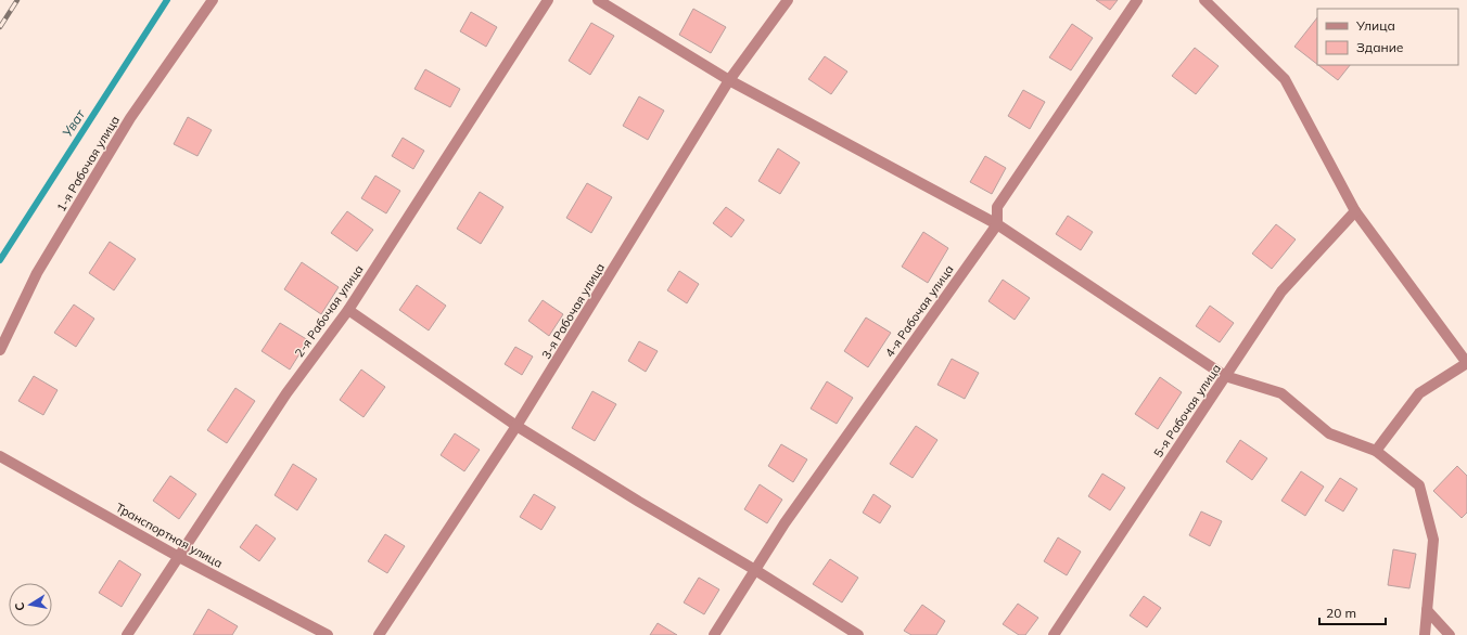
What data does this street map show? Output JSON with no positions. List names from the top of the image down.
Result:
{
  "streets": {
    "street": [
      "1-я Рабочая улица",
      "2-я Рабочая улица",
      "3-я Рабочая улица",
      "4-я Рабочая улица",
      "5-я Рабочая улица",
      "Транспортная улица"
    ]
  },
  "crossings": [
    ["2-я Рабочая улица", "Транспортная улица"]
  ],
  "water": ["Уват"],
  "legend": ["Улица", "Здание"],
  "scale_bar": "20 m",
  "north": "left"
}
